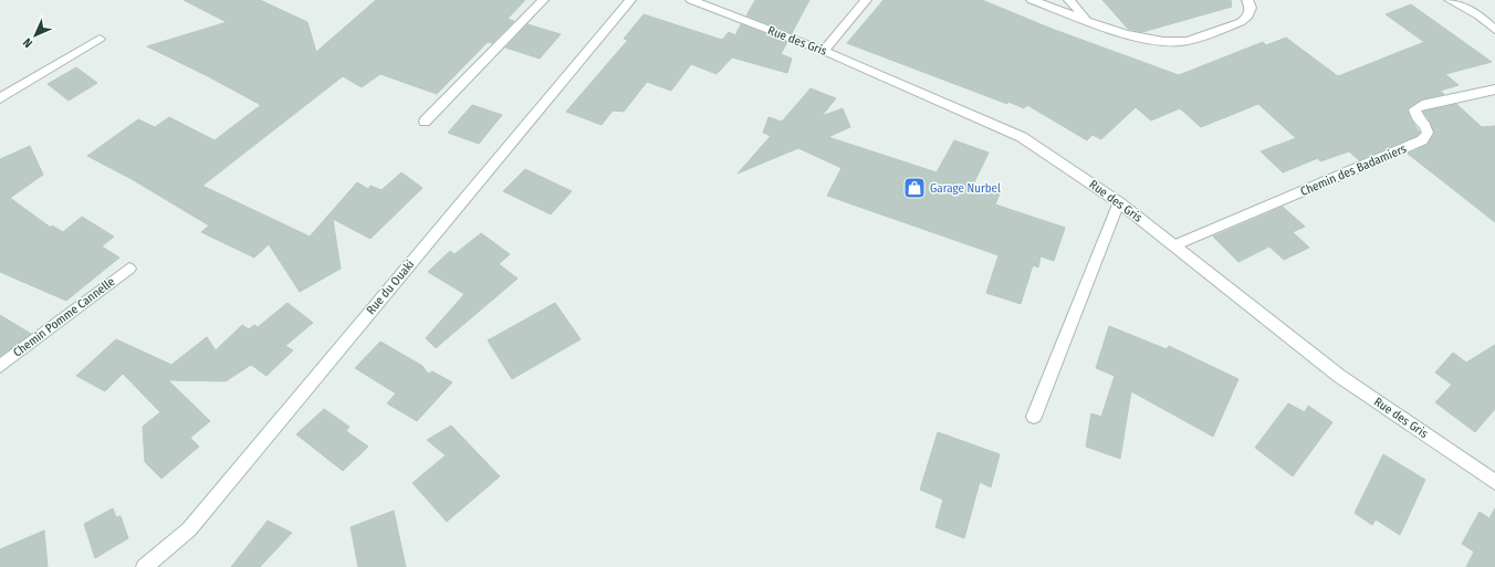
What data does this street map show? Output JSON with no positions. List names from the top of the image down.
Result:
{
  "streets": {
    "street": [
      "Rue des Gris",
      "Chemin des Badamiers",
      "Rue du Ouaki",
      "Chemin Pomme Cannelle"
    ]
  },
  "crossings": [
    ["Rue des Gris", "Chemin des Badamiers"]
  ],
  "places": {
    "shop": ["Garage Nurbel"]
  },
  "north": "bottom left"
}
